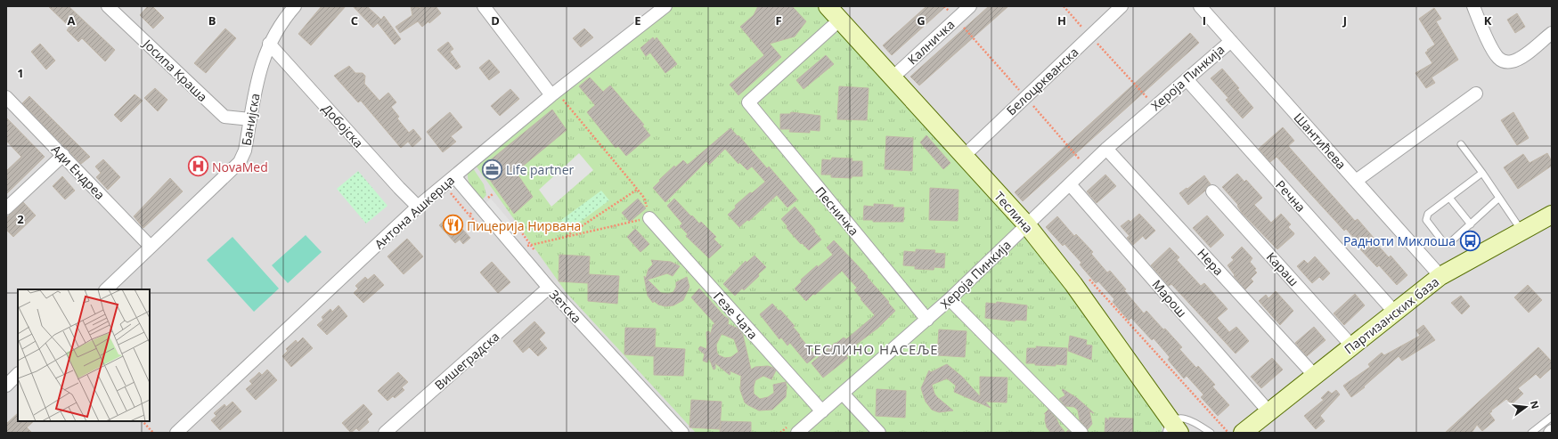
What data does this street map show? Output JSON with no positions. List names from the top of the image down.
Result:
{
  "streets": {
    "street": [
      "Калничка",
      "Јосипа Краша",
      "Хероја Пинкија",
      "Белоцркванска",
      "Банијска",
      "Добојска",
      "Шантићева",
      "Ади Ендреа",
      "Речна",
      "Песничка",
      "Антона Ашкерца",
      "Теслина",
      "Нера",
      "Караш",
      "Марош",
      "Зетска",
      "Гезе Чата",
      "Партизанских база",
      "Вишеградска"
    ]
  },
  "crossings": [
    ["Калничка", "Теслина"],
    ["Јосипа Краша", "Банијска"],
    ["Хероја Пинкија", "Шантићева"],
    ["Хероја Пинкија", "Речна"],
    ["Хероја Пинкија", "Песничка"],
    ["Хероја Пинкија", "Теслина"],
    ["Хероја Пинкија", "Нера"],
    ["Хероја Пинкија", "Марош"],
    ["Хероја Пинкија", "Гезе Чата"],
    ["Белоцркванска", "Теслина"],
    ["Банијска", "Добојска"],
    ["Банијска", "Ади Ендреа"],
    ["Добојска", "Антона Ашкерца"],
    ["Шантићева", "Партизанских база"],
    ["Речна", "Партизанских база"],
    ["Песничка", "Теслина"],
    ["Антона Ашкерца", "Зетска"],
    ["Нера", "Партизанских база"],
    ["Караш", "Партизанских база"],
    ["Марош", "Партизанских база"],
    ["Зетска", "Вишеградска"]
  ],
  "districts": ["ТЕСЛИНО НАСЕЉЕ"],
  "places": {
    "hospital": ["NovaMed"],
    "office": ["Life partner"],
    "restaurant": ["Пицерија Нирвана"],
    "bus stop": ["Радноти Миклоша"]
  },
  "north": "right",
  "grid": {
    "columns": [
      "A",
      "B",
      "C",
      "D",
      "E",
      "F",
      "G",
      "H",
      "I",
      "J",
      "K"
    ],
    "rows": ["1", "2"]
  }
}
